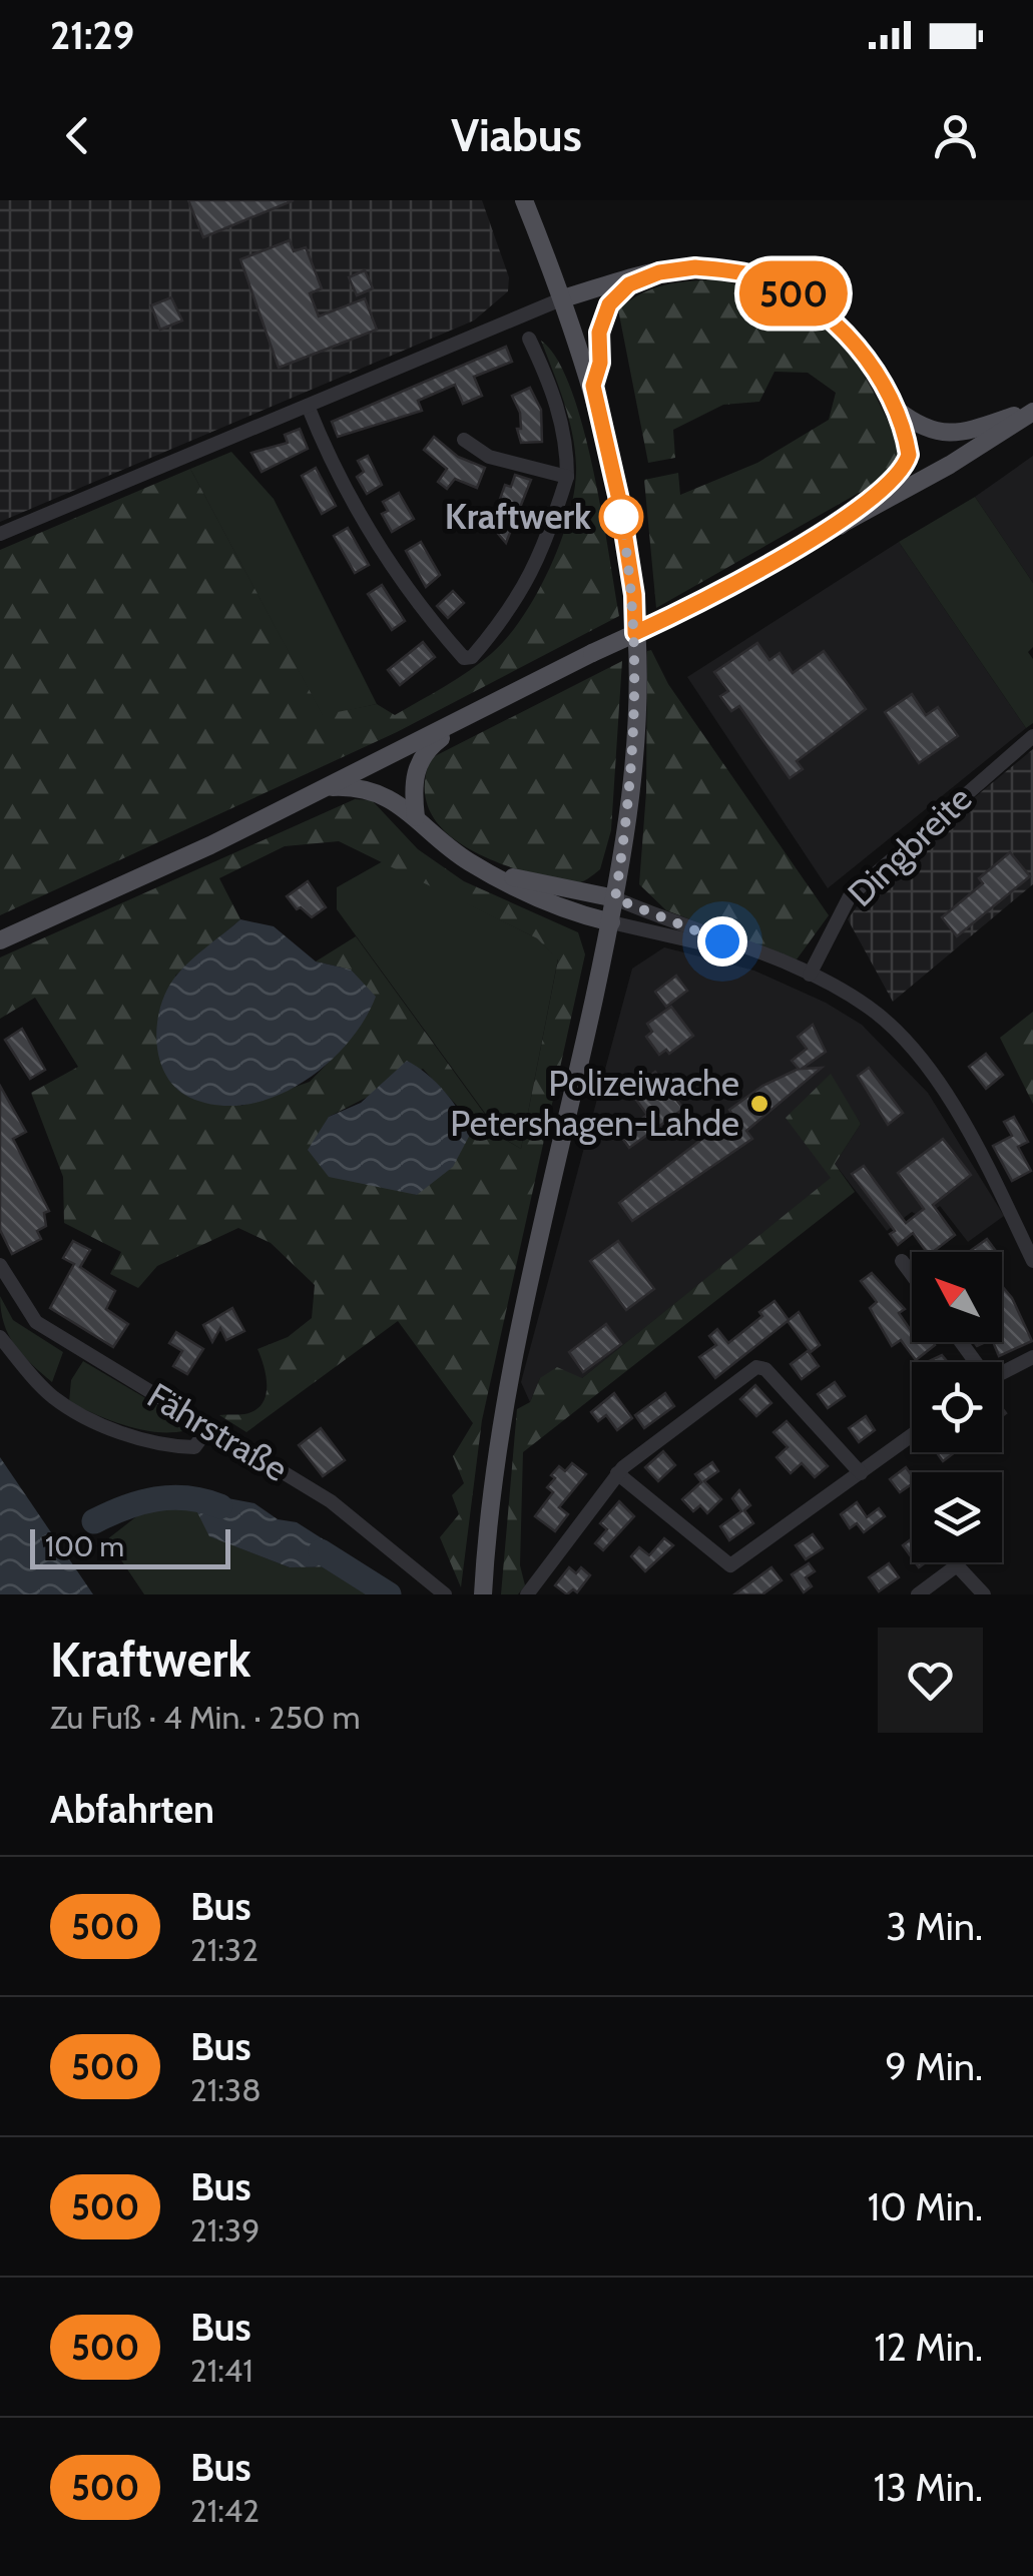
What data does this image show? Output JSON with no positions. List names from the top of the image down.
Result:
{
  "streets": {
    "street": ["Dingbreite", "Fährstraße"]
  },
  "places": ["Kraftwerk", "Polizeiwache Petershagen-Lahde"],
  "lines": ["bus line 500"],
  "scale_bar": "100 m",
  "north": "top left",
  "page": {
    "status": "21:29",
    "header": "Viabus",
    "on_map": "500",
    "scale": "100 m",
    "heading": [
      ["Kraftwerk", "Zu Fuß · 4 Min. · 250 m"],
      "Abfahrten"
    ],
    "list": [
      {
        "mark": "500",
        "name": "Bus",
        "note": "21:32",
        "value": "3 Min."
      },
      {
        "mark": "500",
        "name": "Bus",
        "note": "21:38",
        "value": "9 Min."
      },
      {
        "mark": "500",
        "name": "Bus",
        "note": "21:39",
        "value": "10 Min."
      },
      {
        "mark": "500",
        "name": "Bus",
        "note": "21:41",
        "value": "12 Min."
      },
      {
        "mark": "500",
        "name": "Bus",
        "note": "21:42",
        "value": "13 Min."
      }
    ]
  }
}
